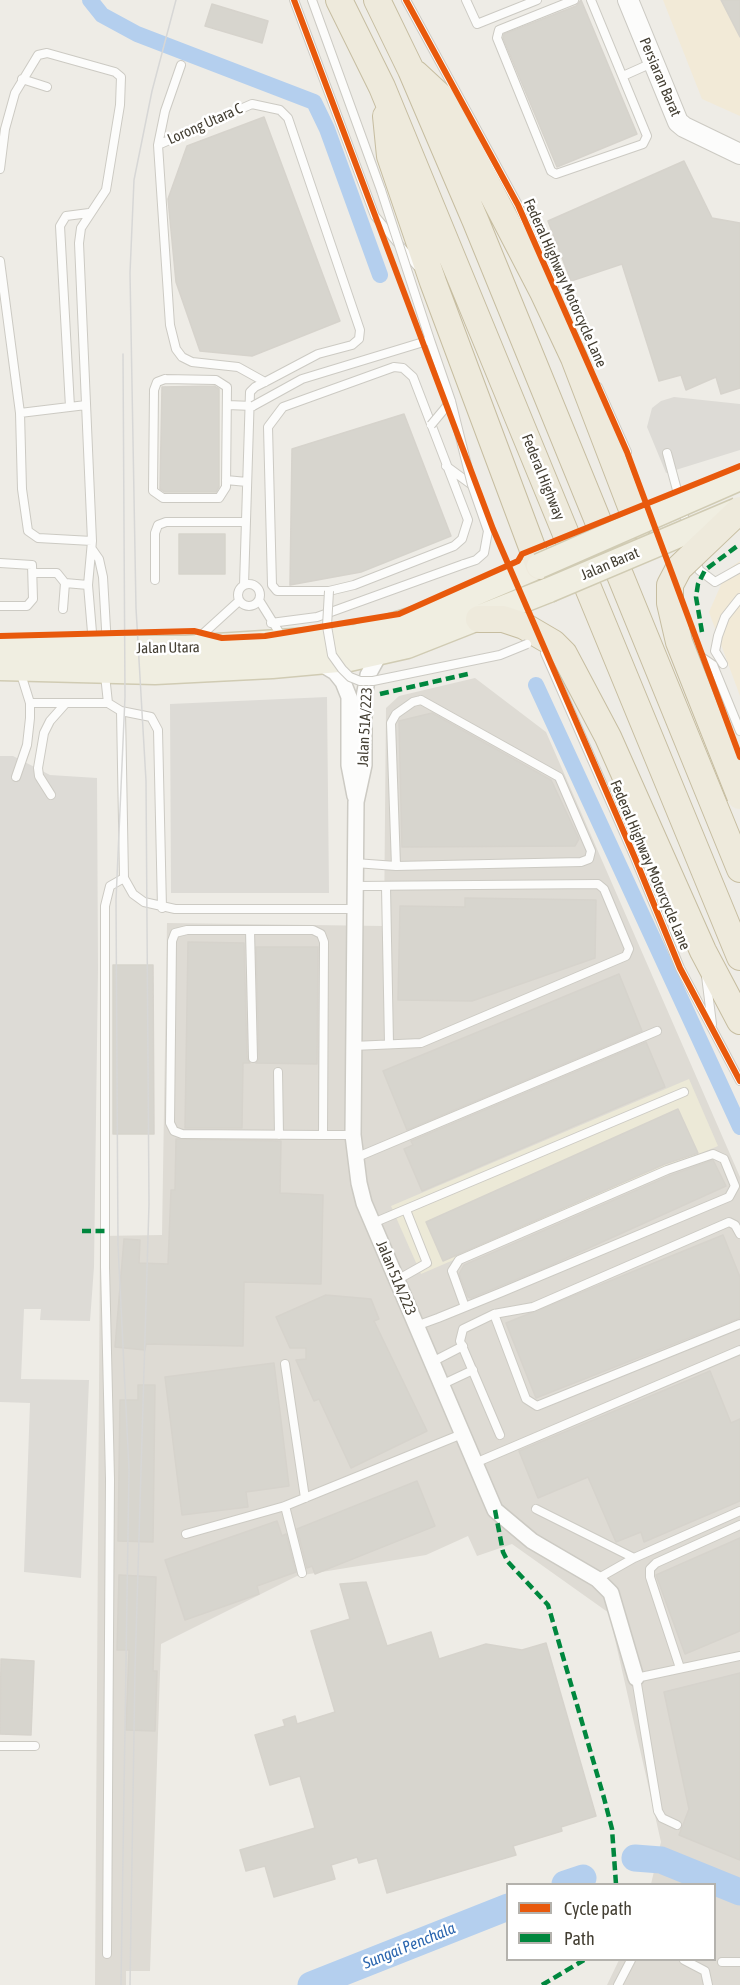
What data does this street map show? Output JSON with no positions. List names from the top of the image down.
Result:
{
  "streets": {
    "highway": ["Federal Highway"],
    "main road": ["Jalan Barat", "Jalan Utara"],
    "street": ["Persiaran Barat", "Jalan 51A/223"],
    "lane": ["Lorong Utara C", "Federal Highway Motorcycle Lane"]
  },
  "crossings": [
    ["Jalan Barat", "Jalan Utara"],
    ["Jalan Utara", "Jalan 51A/223"]
  ],
  "water": ["Sungai Penchala"],
  "legend": ["Cycle path", "Path"]
}
